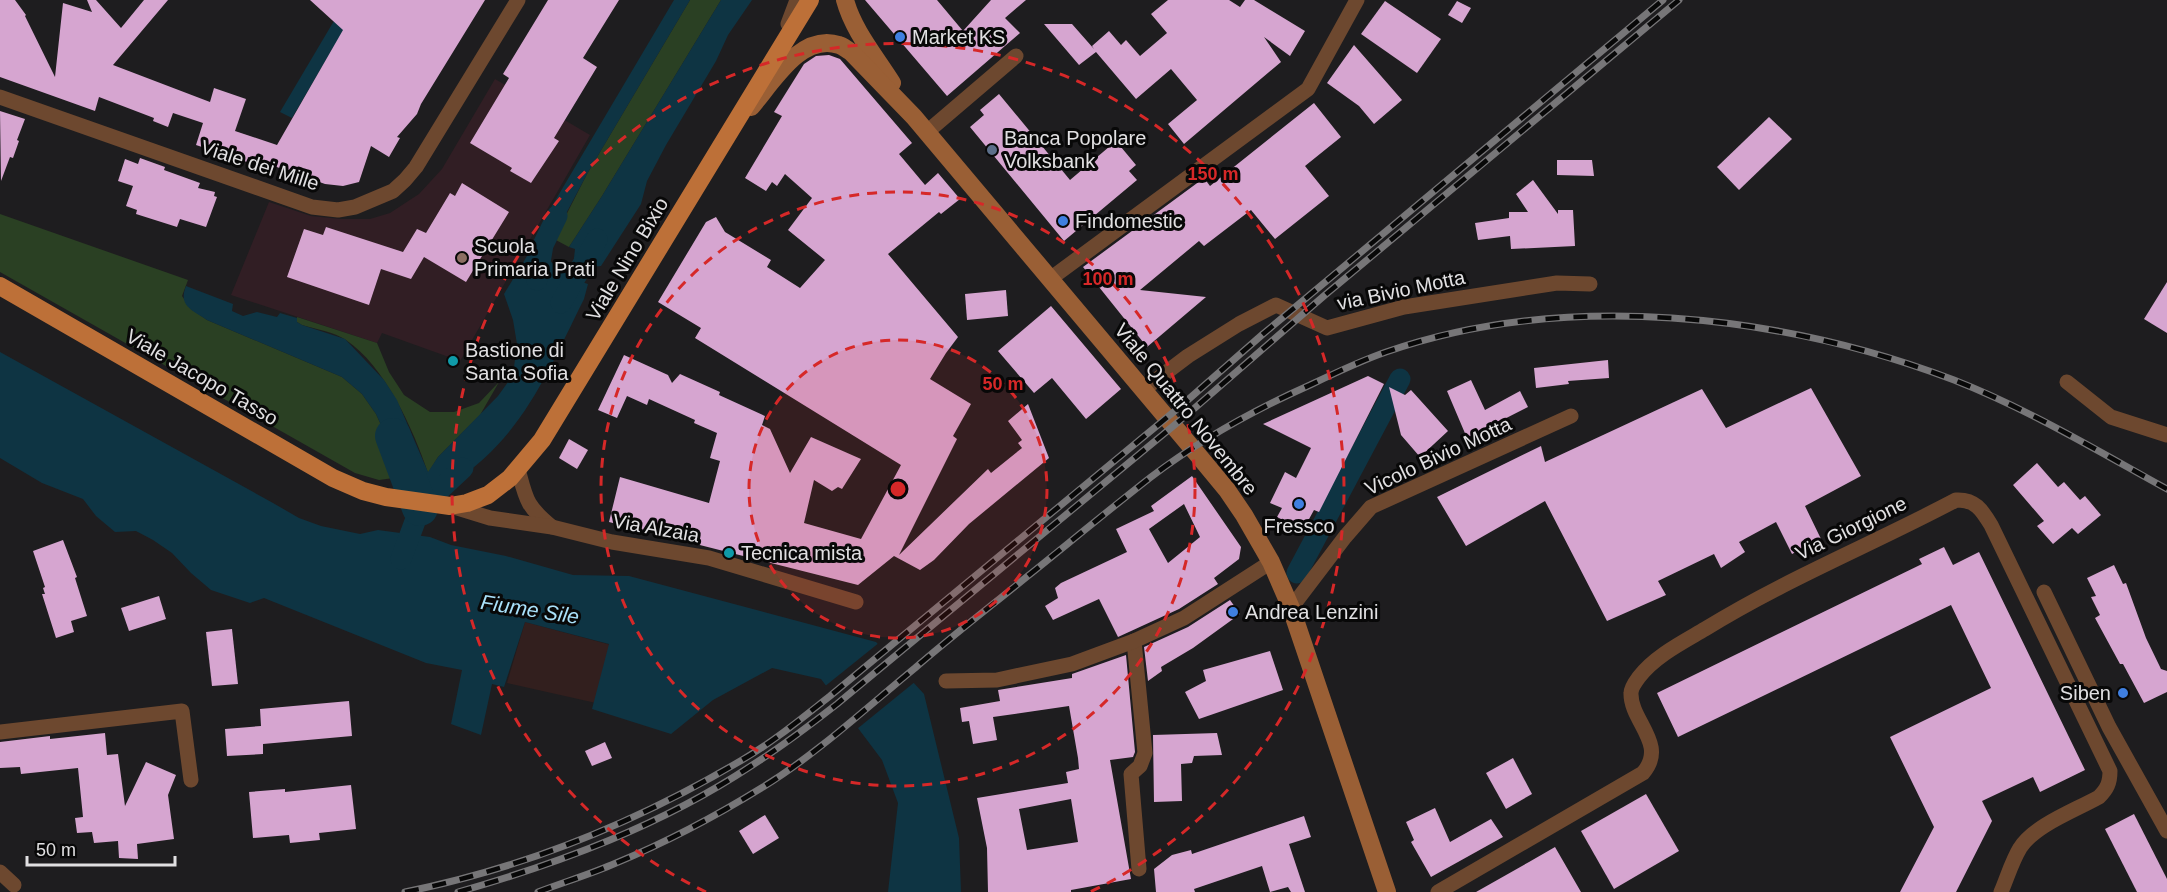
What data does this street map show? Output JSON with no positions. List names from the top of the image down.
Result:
{
  "streets": {
    "main road": ["Viale Nino Bixio", "Viale Jacopo Tasso", "Viale Quattro Novembre"],
    "street": [
      "Viale dei Mille",
      "via Bivio Motta",
      "Vicolo Bivio Motta",
      "Via Alzaia",
      "Via Giorgione"
    ]
  },
  "crossings": [
    ["Viale Nino Bixio", "Viale Jacopo Tasso"],
    ["Viale Nino Bixio", "Viale Quattro Novembre"],
    ["Viale Nino Bixio", "Via Alzaia"],
    ["via Bivio Motta", "Viale Quattro Novembre"],
    ["Viale Jacopo Tasso", "Via Alzaia"],
    ["Viale Quattro Novembre", "Vicolo Bivio Motta"]
  ],
  "water": ["Fiume Sile"],
  "places": [
    "Market KS",
    "Banca Popolare Volksbank",
    "Findomestic",
    "Scuola Primaria Prati",
    "Bastione di Santa Sofia",
    "Fressco",
    "Tecnica mista",
    "Andrea Lenzini",
    "Siben"
  ],
  "scale_bar": "50 m",
  "rings": ["150 m", "100 m", "50 m"]
}
